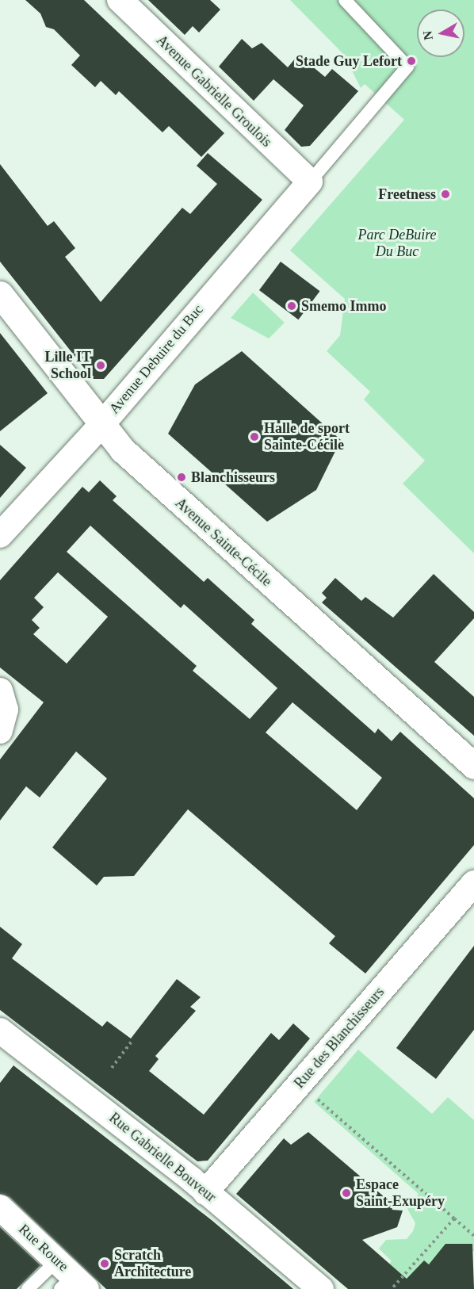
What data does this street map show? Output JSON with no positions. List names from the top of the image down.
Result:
{
  "streets": {
    "street": [
      "Avenue Gabrielle Groulois",
      "Avenue Debuire du Buc",
      "Avenue Sainte-Cécile",
      "Rue des Blanchisseurs",
      "Rue Gabrielle Bouveur",
      "Rue Roure"
    ]
  },
  "crossings": [
    ["Avenue Gabrielle Groulois", "Avenue Debuire du Buc"],
    ["Avenue Debuire du Buc", "Avenue Sainte-Cécile"],
    ["Rue des Blanchisseurs", "Rue Gabrielle Bouveur"]
  ],
  "parks": ["Parc DeBuire Du Buc"],
  "places": [
    "Stade Guy Lefort",
    "Freetness",
    "Smemo Immo",
    "Lille IT School",
    "Halle de sport Sainte-Cécile",
    "Blanchisseurs",
    "Espace Saint-Exupéry",
    "Scratch Architecture"
  ],
  "north": "left"
}
